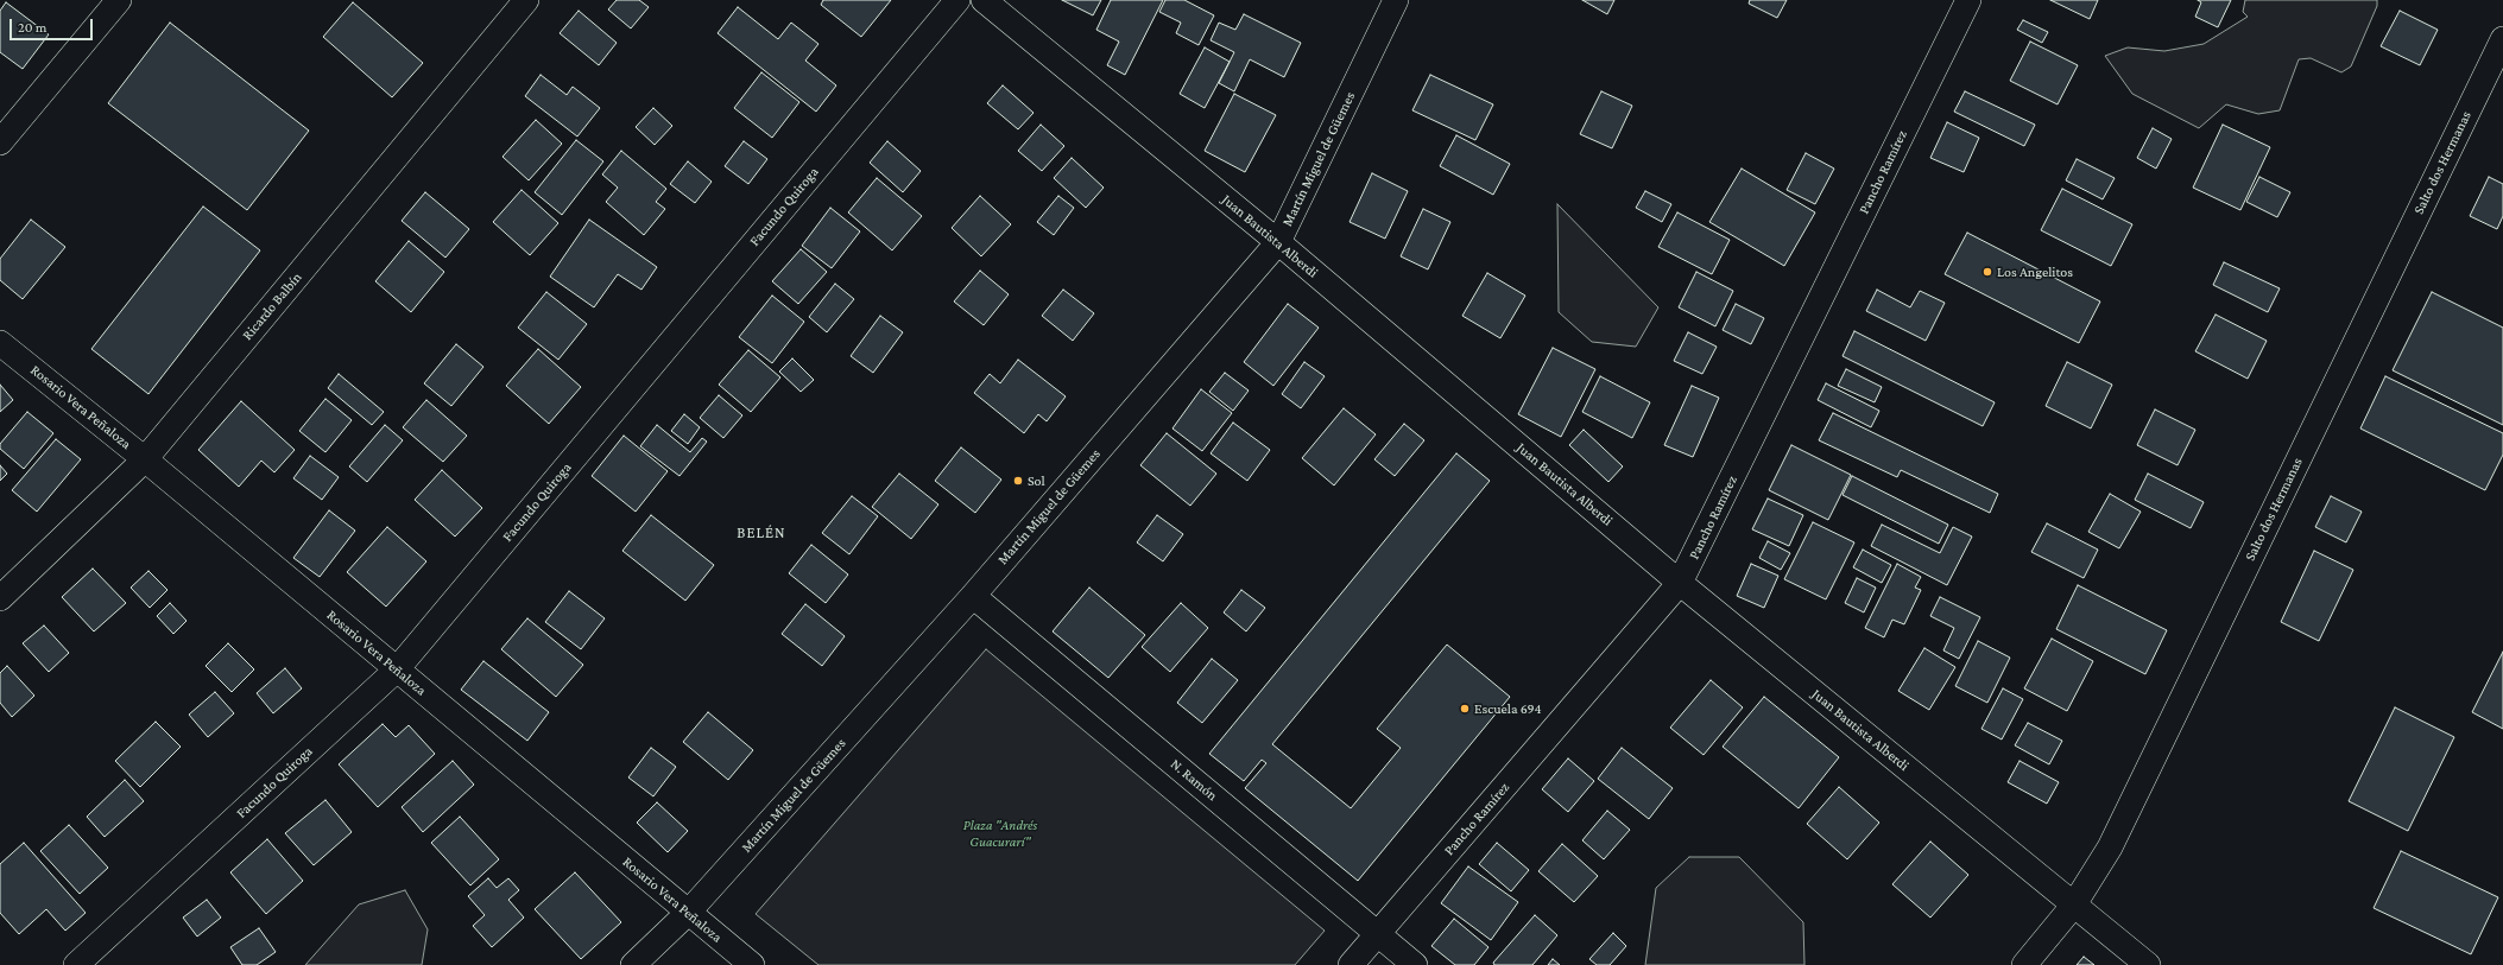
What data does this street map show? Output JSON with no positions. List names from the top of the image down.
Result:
{
  "streets": {
    "street": [
      "Martín Miguel de Güemes",
      "Salto dos Hermanas",
      "Pancho Ramírez",
      "Facundo Quiroga",
      "Juan Bautista Alberdi",
      "Ricardo Balbín",
      "Rosario Vera Peñaloza",
      "N. Ramón"
    ]
  },
  "crossings": [
    ["Martín Miguel de Güemes", "Juan Bautista Alberdi"],
    ["Martín Miguel de Güemes", "Rosario Vera Peñaloza"],
    ["Martín Miguel de Güemes", "N. Ramón"],
    ["Salto dos Hermanas", "Juan Bautista Alberdi"],
    ["Pancho Ramírez", "Juan Bautista Alberdi"],
    ["Pancho Ramírez", "N. Ramón"],
    ["Facundo Quiroga", "Rosario Vera Peñaloza"],
    ["Ricardo Balbín", "Rosario Vera Peñaloza"]
  ],
  "districts": ["BELÉN"],
  "parks": ["Plaza \"Andrés Guacurarí\""],
  "places": ["Los Angelitos", "Sol", "Escuela 694"],
  "scale_bar": "20 m"
}
